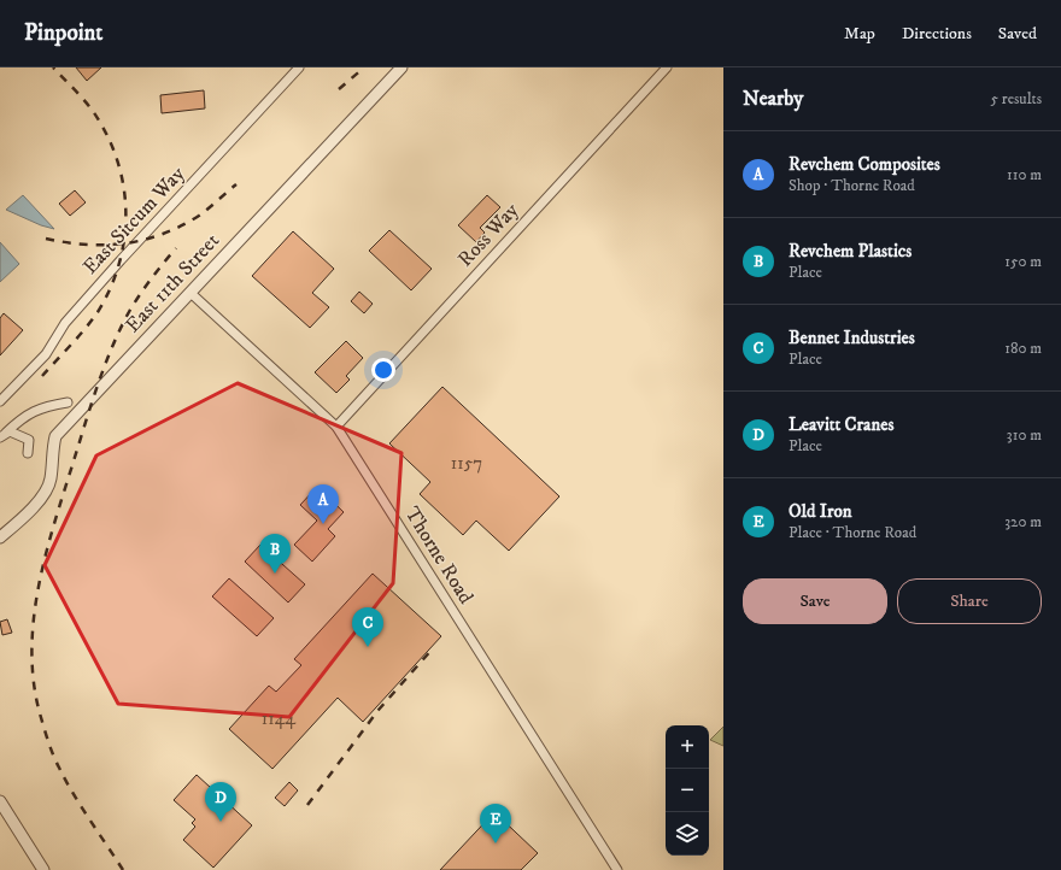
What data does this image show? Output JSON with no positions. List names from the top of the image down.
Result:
{
  "streets": {
    "street": [
      "East Sitcum Way",
      "Ross Way",
      "East 11th Street",
      "Thorne Road"
    ]
  },
  "crossings": [
    ["Ross Way", "Thorne Road"],
    ["East 11th Street", "Thorne Road"]
  ],
  "house_numbers": ["1157", "1144"],
  "page": {
    "header": "Pinpoint",
    "nav": ["Map", "Directions", "Saved"],
    "heading": ["Nearby", "5 results"],
    "list": [
      {
        "mark": "A",
        "name": "Revchem Composites",
        "note": "Shop · Thorne Road",
        "value": "110 m"
      },
      {
        "mark": "B",
        "name": "Revchem Plastics",
        "note": "Place",
        "value": "150 m"
      },
      {
        "mark": "C",
        "name": "Bennet Industries",
        "note": "Place",
        "value": "180 m"
      },
      {
        "mark": "D",
        "name": "Leavitt Cranes",
        "note": "Place",
        "value": "310 m"
      },
      {
        "mark": "E",
        "name": "Old Iron",
        "note": "Place · Thorne Road",
        "value": "320 m"
      }
    ],
    "pins": [
      "A",
      "B",
      "C",
      "D",
      "E"
    ],
    "buttons": ["Save", "Share"],
    "map_buttons": ["+", "−"]
  }
}
